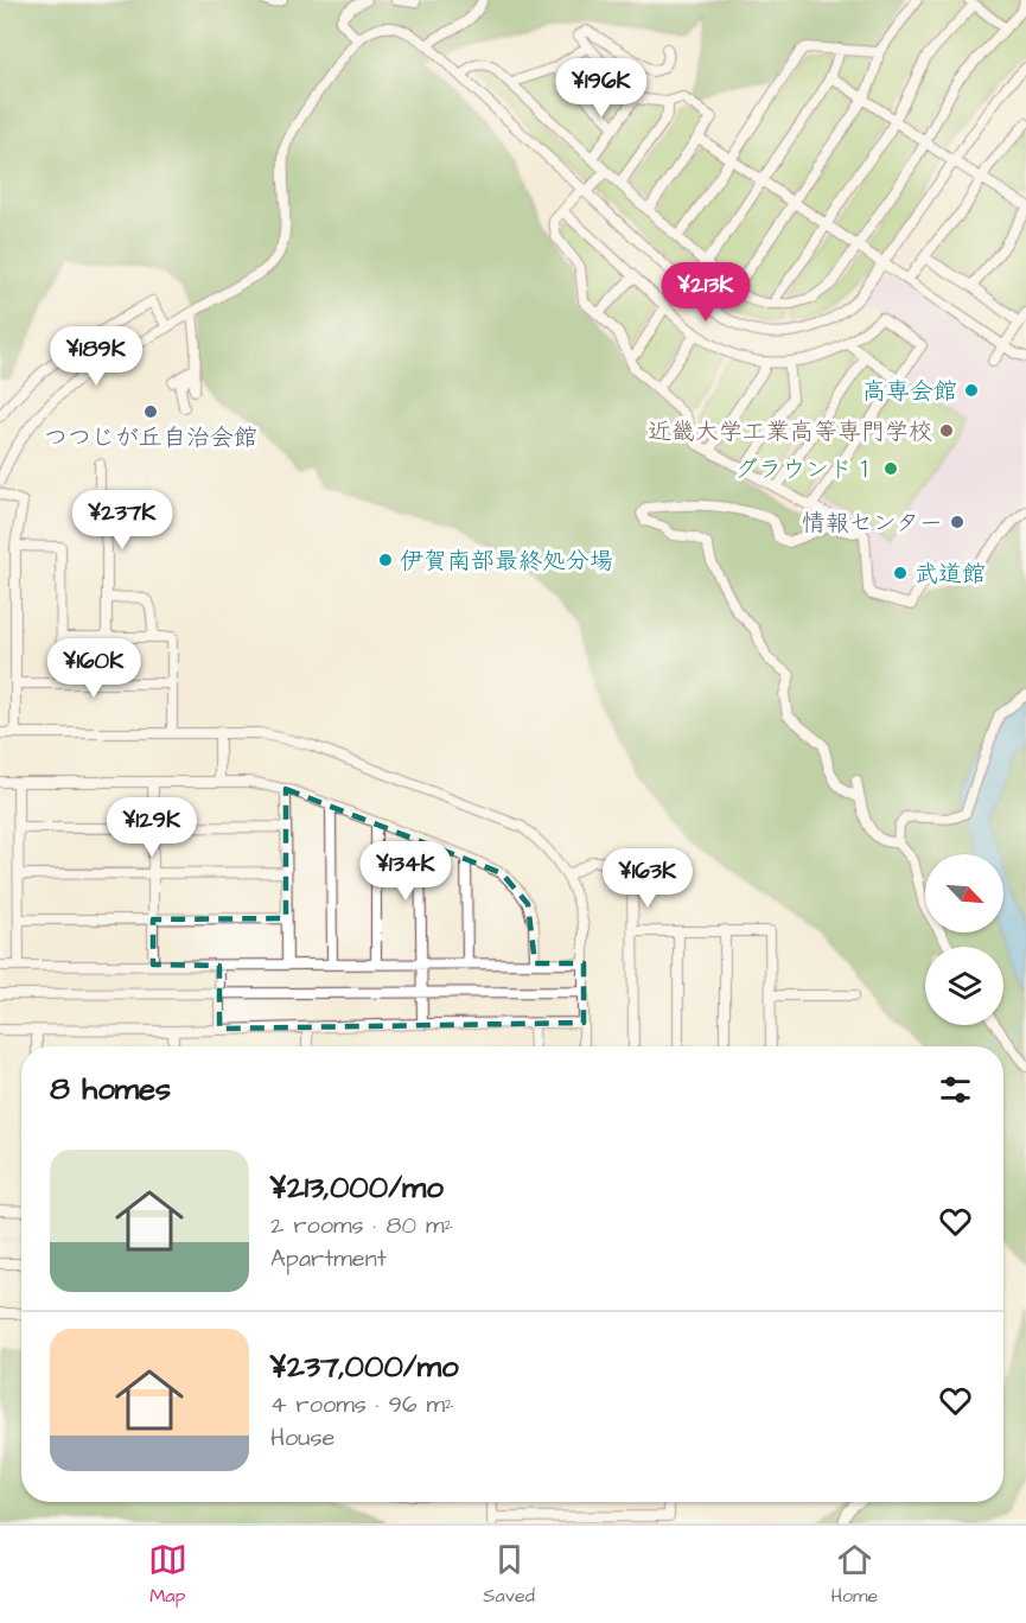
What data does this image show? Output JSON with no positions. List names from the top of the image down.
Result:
{
  "places": [
    "高専会館",
    "つつじが丘自治会館",
    "近畿大学工業高等専門学校",
    "グラウンド１",
    "情報センター",
    "伊賀南部最終処分場",
    "武道館"
  ],
  "north": "bottom right",
  "page": {
    "price": [
      "¥196K",
      "¥213K",
      "¥189K",
      "¥237K",
      "¥160K",
      "¥129K",
      "¥134K",
      "¥163K"
    ],
    "heading": "8 homes",
    "list": [
      {
        "name": "¥213,000/mo",
        "note": "2 rooms · 80 m² · Apartment"
      },
      {
        "name": "¥237,000/mo",
        "note": "4 rooms · 96 m² · House"
      }
    ],
    "tabs": ["Map", "Saved", "Home"]
  }
}
